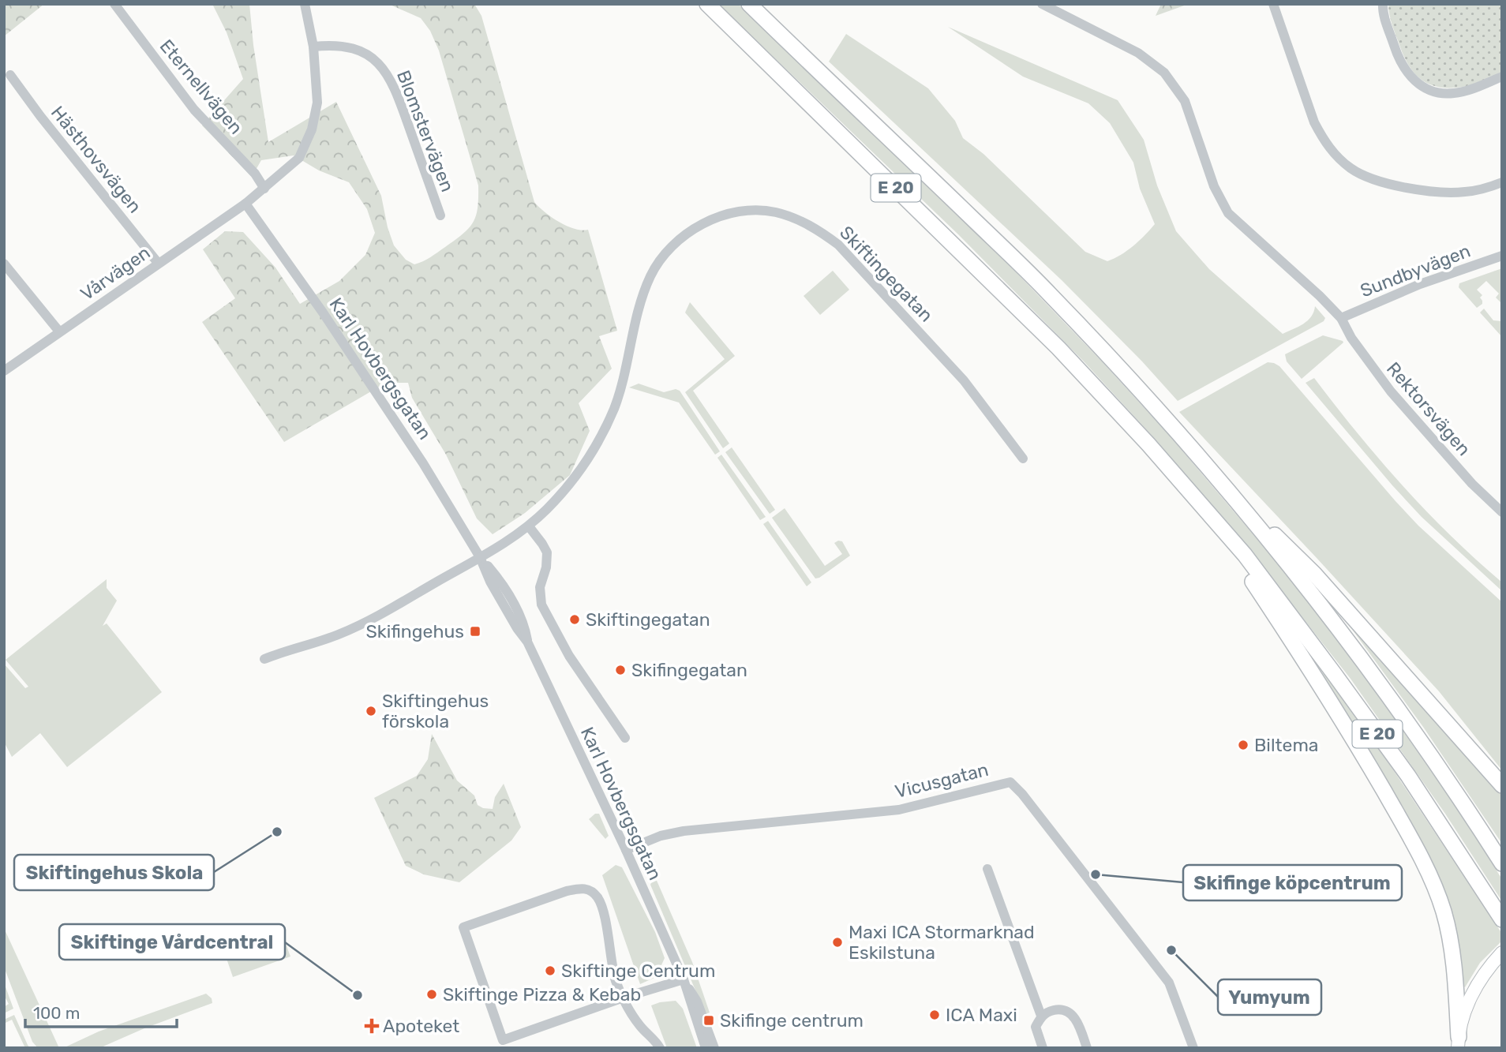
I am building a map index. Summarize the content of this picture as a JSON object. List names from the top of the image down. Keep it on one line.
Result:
{"streets":{"highway":["E 20"],"street":["Eternellvägen","Blomstervägen","Hästhovsvägen","Sundbyvägen","Vårvägen","Skiftingegatan","Karl Hovbergsgatan","Rektorsvägen","Vicusgatan"]},"crossings":[["Eternellvägen","Vårvägen"],["Blomstervägen","Vårvägen"],["Hästhovsvägen","Vårvägen"],["Sundbyvägen","Rektorsvägen"],["Vårvägen","Karl Hovbergsgatan"],["Skiftingegatan","Karl Hovbergsgatan"],["Karl Hovbergsgatan","Vicusgatan"]],"places":{"other":["Skiftingegatan","Skifingegatan","Skiftingehus förskola","Biltema","Skiftingehus Skola","Skifinge köpcentrum","Maxi ICA Stormarknad Eskilstuna","Yumyum","Skiftinge Centrum","Skiftinge Pizza & Kebab","Skiftinge Vårdcentral","ICA Maxi"],"transit":["Skifingehus","Skifinge centrum"],"health":["Apoteket"]},"scale_bar":"100 m"}
